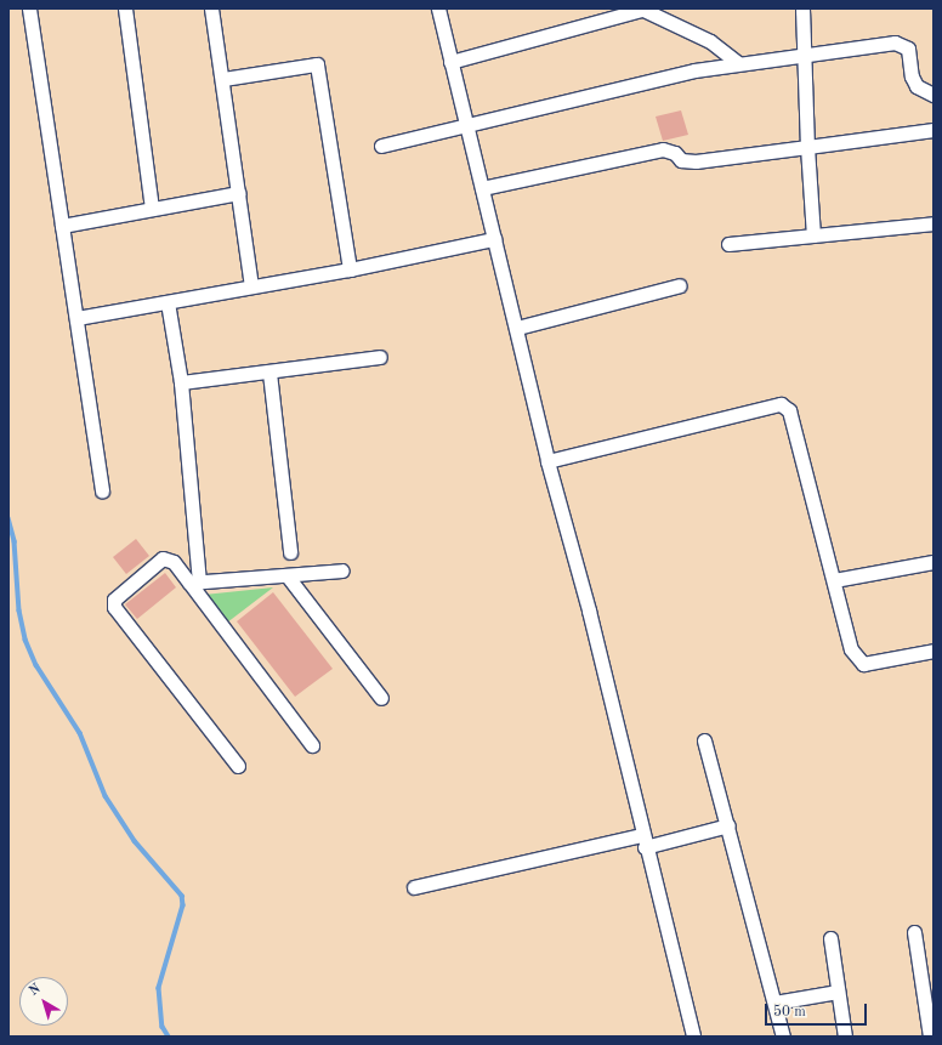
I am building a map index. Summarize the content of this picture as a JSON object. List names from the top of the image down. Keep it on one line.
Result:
{"scale_bar":"50 m","north":"top left"}
